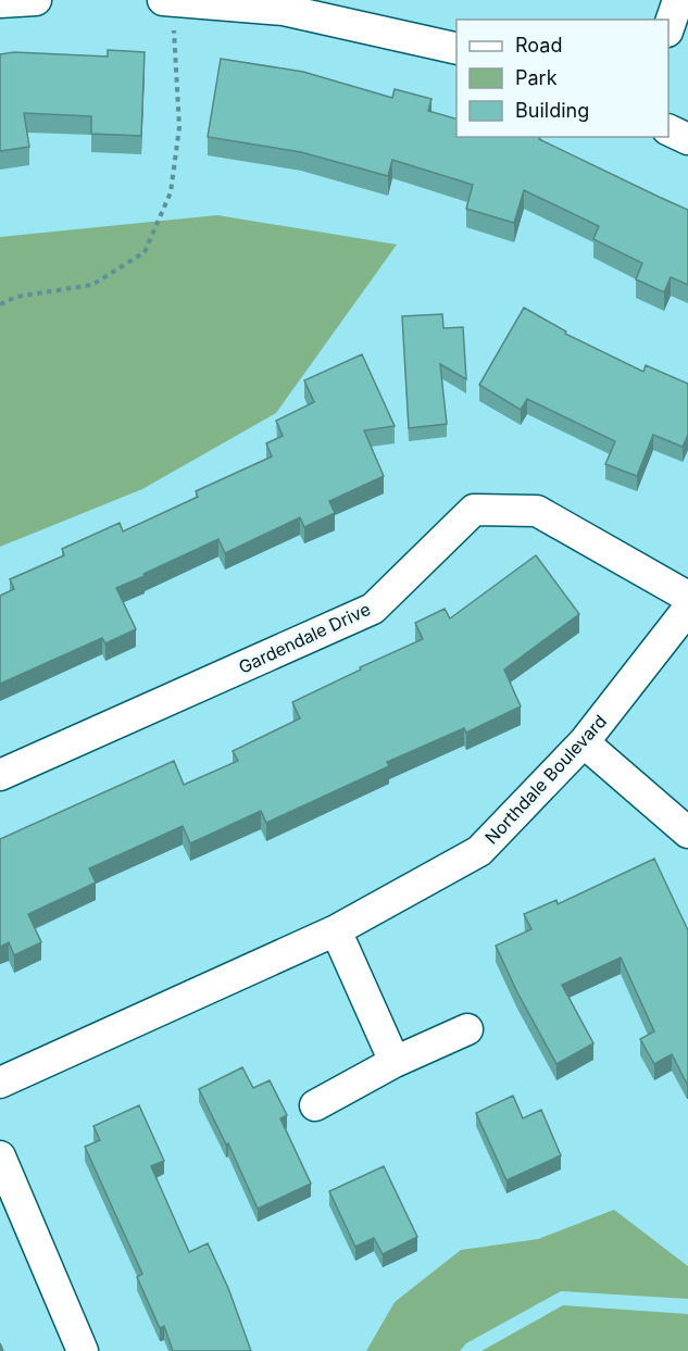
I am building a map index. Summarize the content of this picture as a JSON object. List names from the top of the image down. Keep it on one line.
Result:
{"streets":{"street":["Gardendale Drive","Northdale Boulevard"]},"legend":["Road","Park","Building"]}
